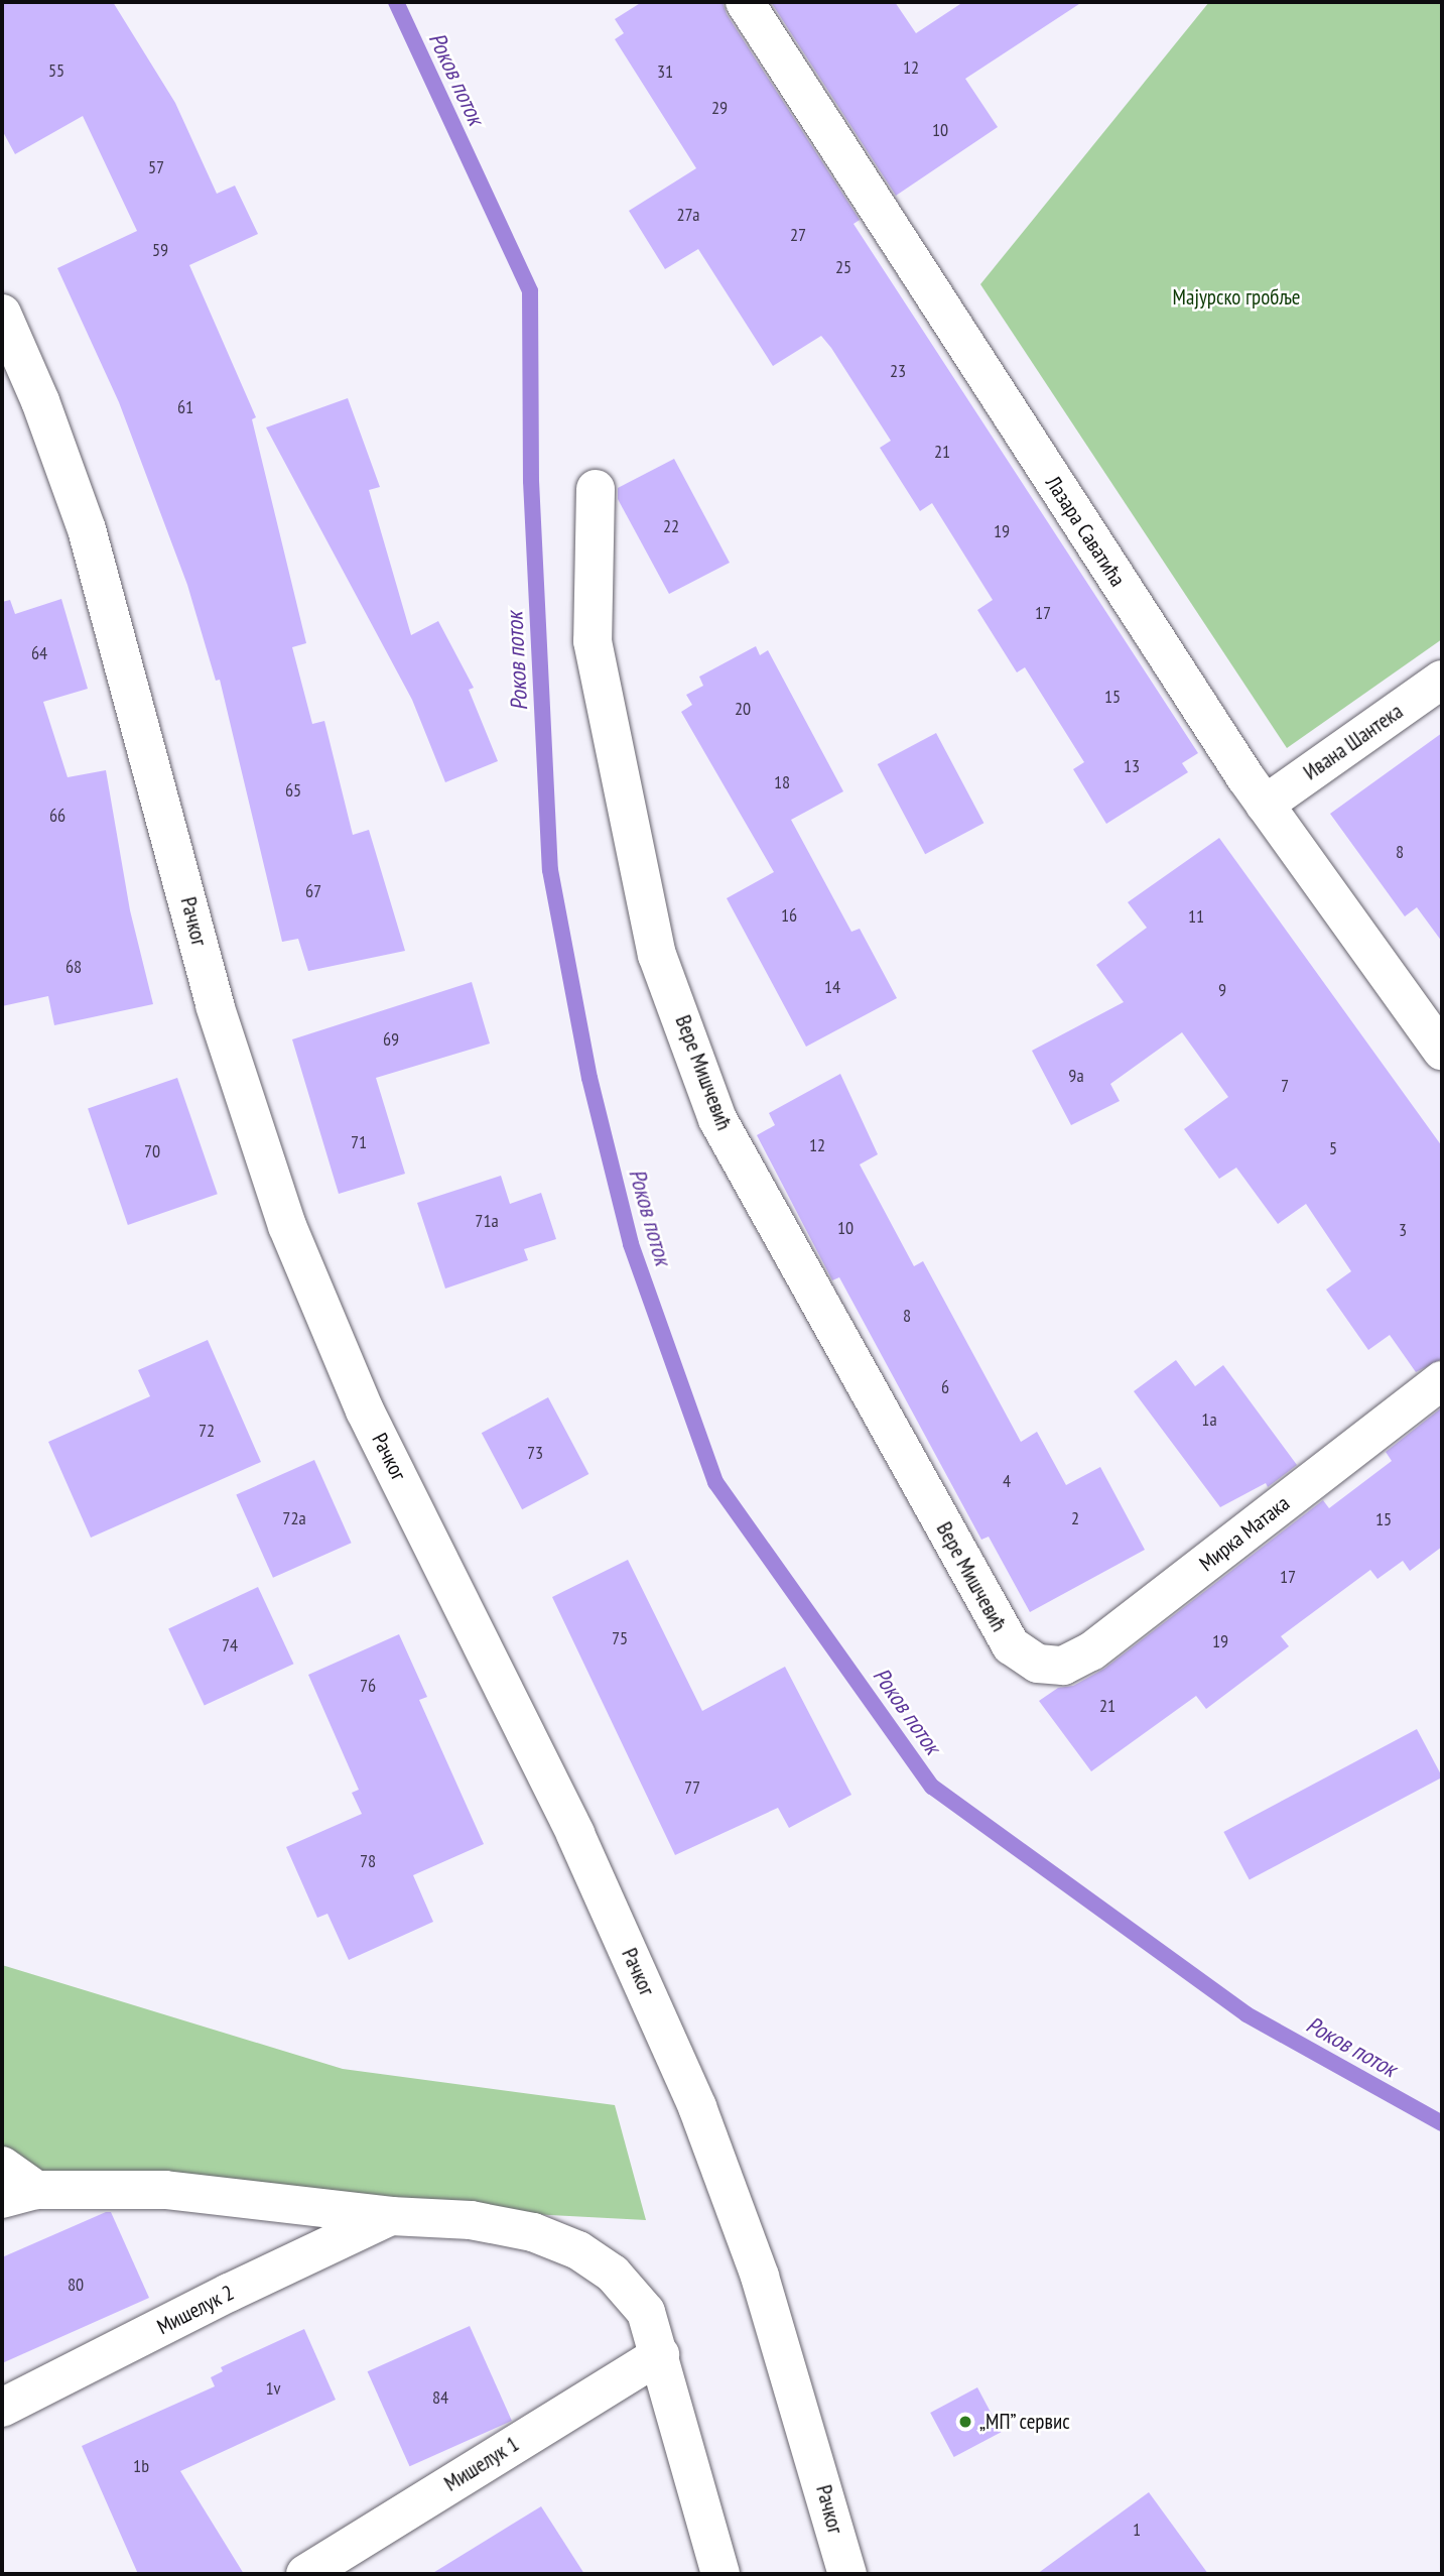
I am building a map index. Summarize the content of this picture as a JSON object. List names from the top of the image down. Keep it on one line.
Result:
{"streets":{"street":["Лазара Саватића","Ивана Шантека","Рачког","Вере Мишчевић","Мирка Матака","Мишелук 2","Мишелук 1"]},"crossings":[["Лазара Саватића","Ивана Шантека"],["Вере Мишчевић","Мирка Матака"]],"water":["Роков поток"],"parks":["Мајурско гробље"],"places":["„МП” сервис"],"house_numbers":["12","55","31","29","10","57","27a","27","59","25","23","61","21","22","19","17","64","15","20","13","18","65","66","8","67","16","11","68","14","9","69","9a","7","71","12","5","70","71a","10","3","8","6","1a","72","73","4","72a","2","15","17","75","19","74","76","21","77","78","80","1v","84","1b","1"]}
